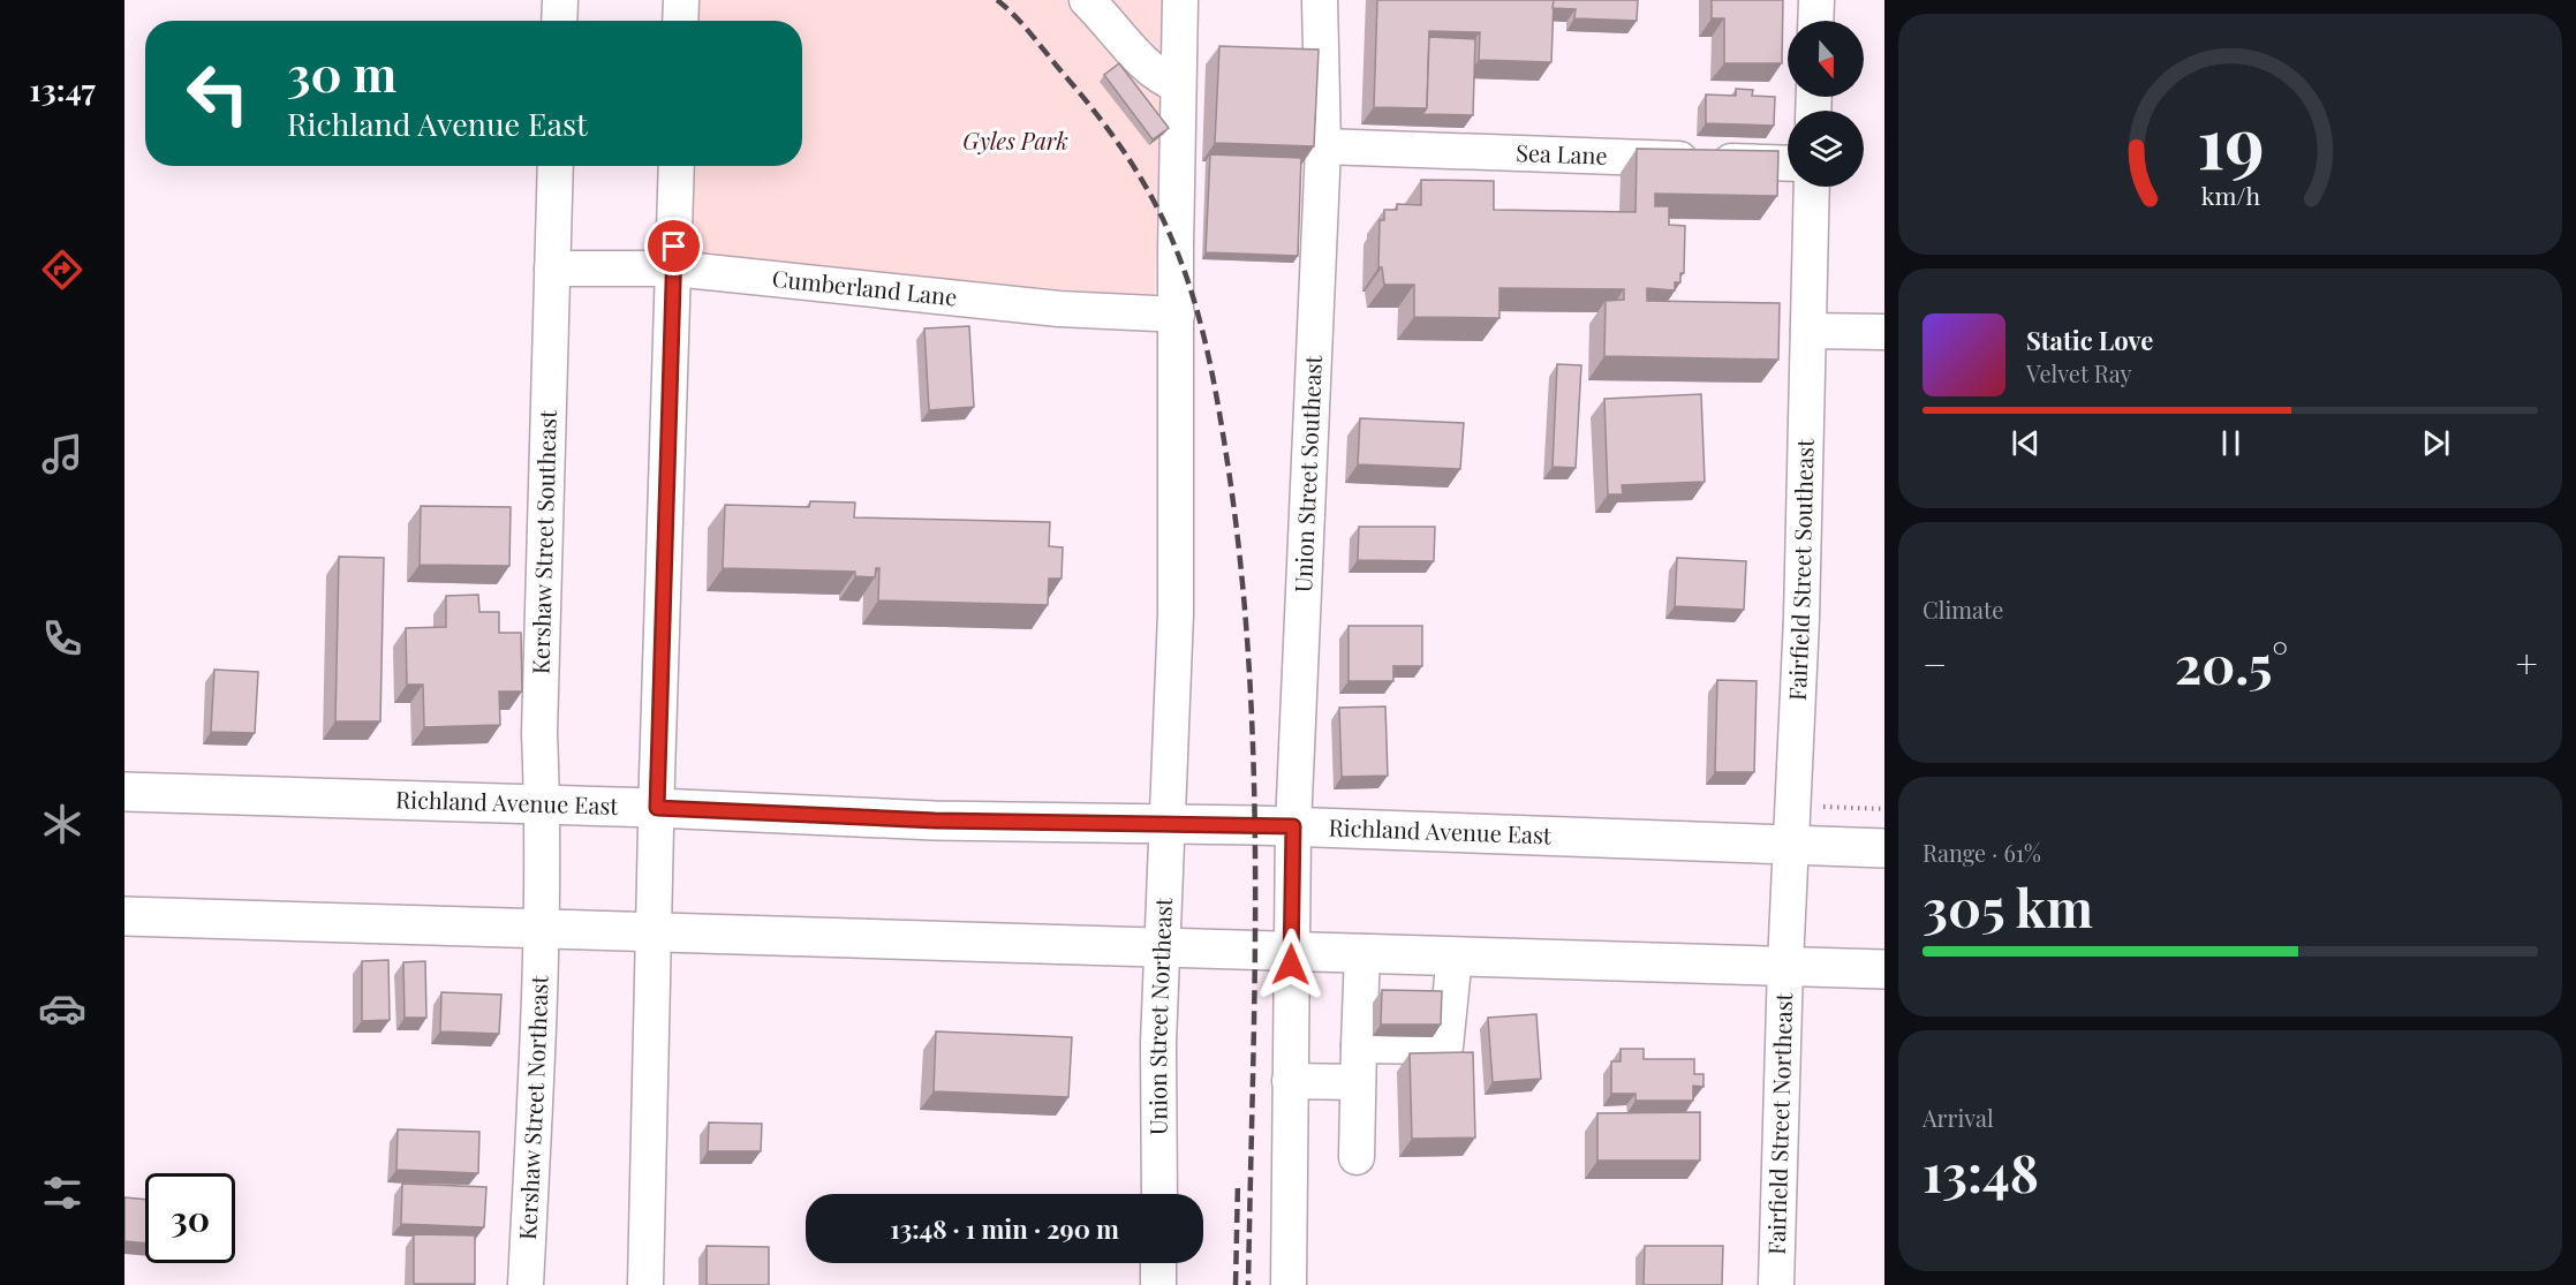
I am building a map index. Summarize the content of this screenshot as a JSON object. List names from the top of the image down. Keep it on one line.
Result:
{"streets":{"main road":["Richland Avenue East"],"street":["Sea Lane","Cumberland Lane","Union Street Southeast","Kershaw Street Southeast","Fairfield Street Southeast","Union Street Northeast","Kershaw Street Northeast","Fairfield Street Northeast"]},"crossings":[["Sea Lane","Union Street Southeast"],["Cumberland Lane","Kershaw Street Southeast"],["Union Street Southeast","Richland Avenue East"],["Kershaw Street Southeast","Richland Avenue East"],["Kershaw Street Southeast","Kershaw Street Northeast"],["Fairfield Street Southeast","Richland Avenue East"],["Fairfield Street Southeast","Fairfield Street Northeast"],["Richland Avenue East","Union Street Northeast"]],"parks":["Gyles Park"],"north":"bottom","page":{"tabs":"13:47","turn":["30 m","Richland Avenue East"],"song":["Static Love","Velvet Ray"],"tile":["Climate",["Range · 61%","305 km"],["Arrival","13:48"]],"heat":["−","20.5°","+"],"limit":"30","trip":"13:48 · 1 min · 290 m","gauge":["19","km/h"]}}
